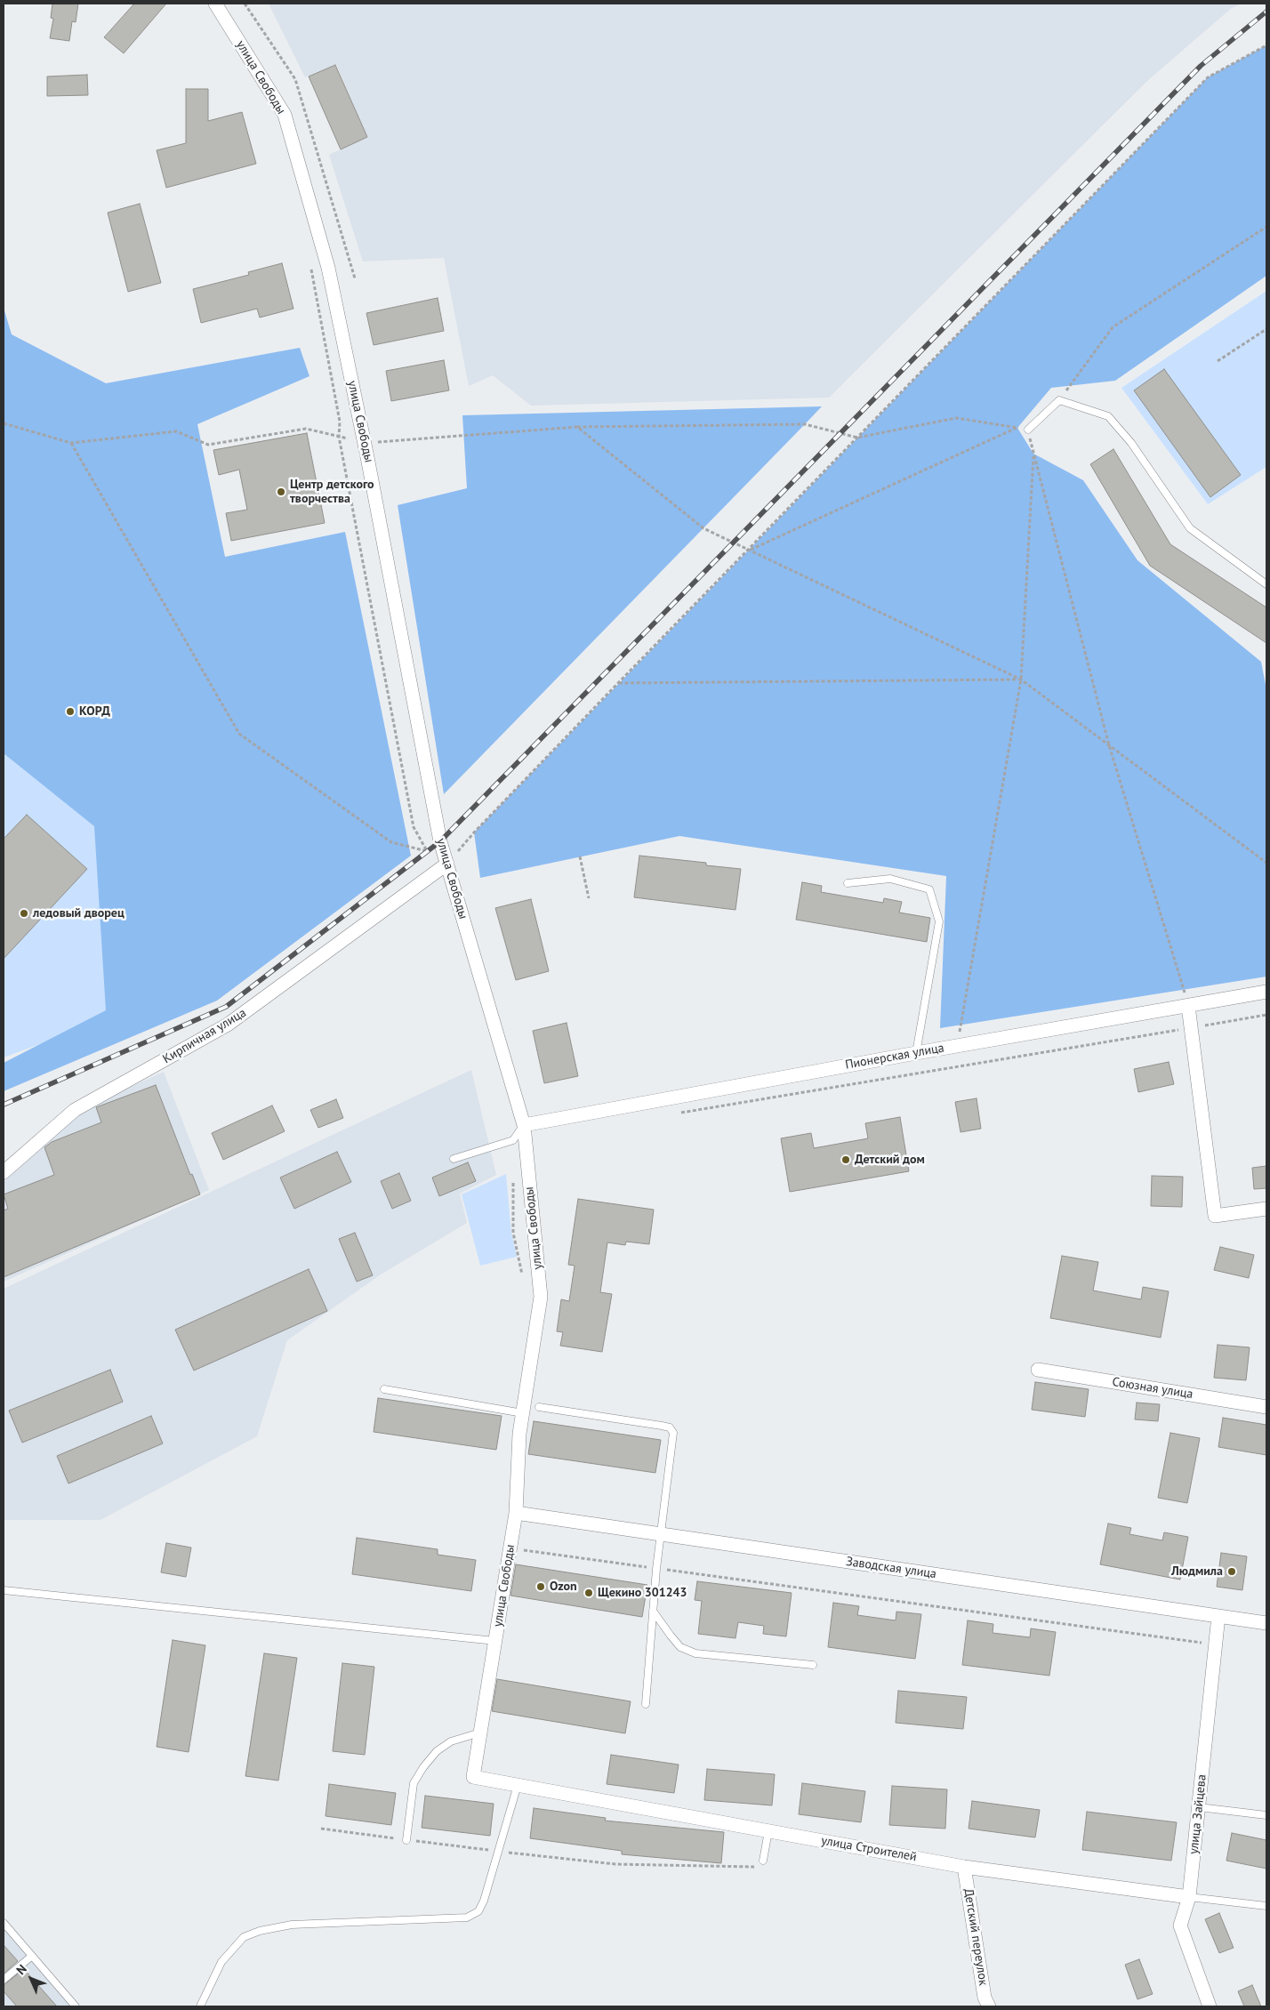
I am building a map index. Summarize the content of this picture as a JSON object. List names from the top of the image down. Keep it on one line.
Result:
{"streets":{"street":["улица Свободы","Кирпичная улица","Пионерская улица","Союзная улица","Заводская улица","улица Зайцева","улица Строителей","Детский переулок"]},"crossings":[["улица Свободы","Кирпичная улица"],["улица Свободы","Пионерская улица"],["улица Свободы","Заводская улица"],["улица Свободы","улица Строителей"],["Заводская улица","улица Зайцева"],["улица Зайцева","улица Строителей"],["улица Строителей","Детский переулок"]],"places":["Центр детского творчества","КОРД","ледовый дворец","Детский дом","Людмила","Ozon","Щекино 301243"],"north":"top left"}
